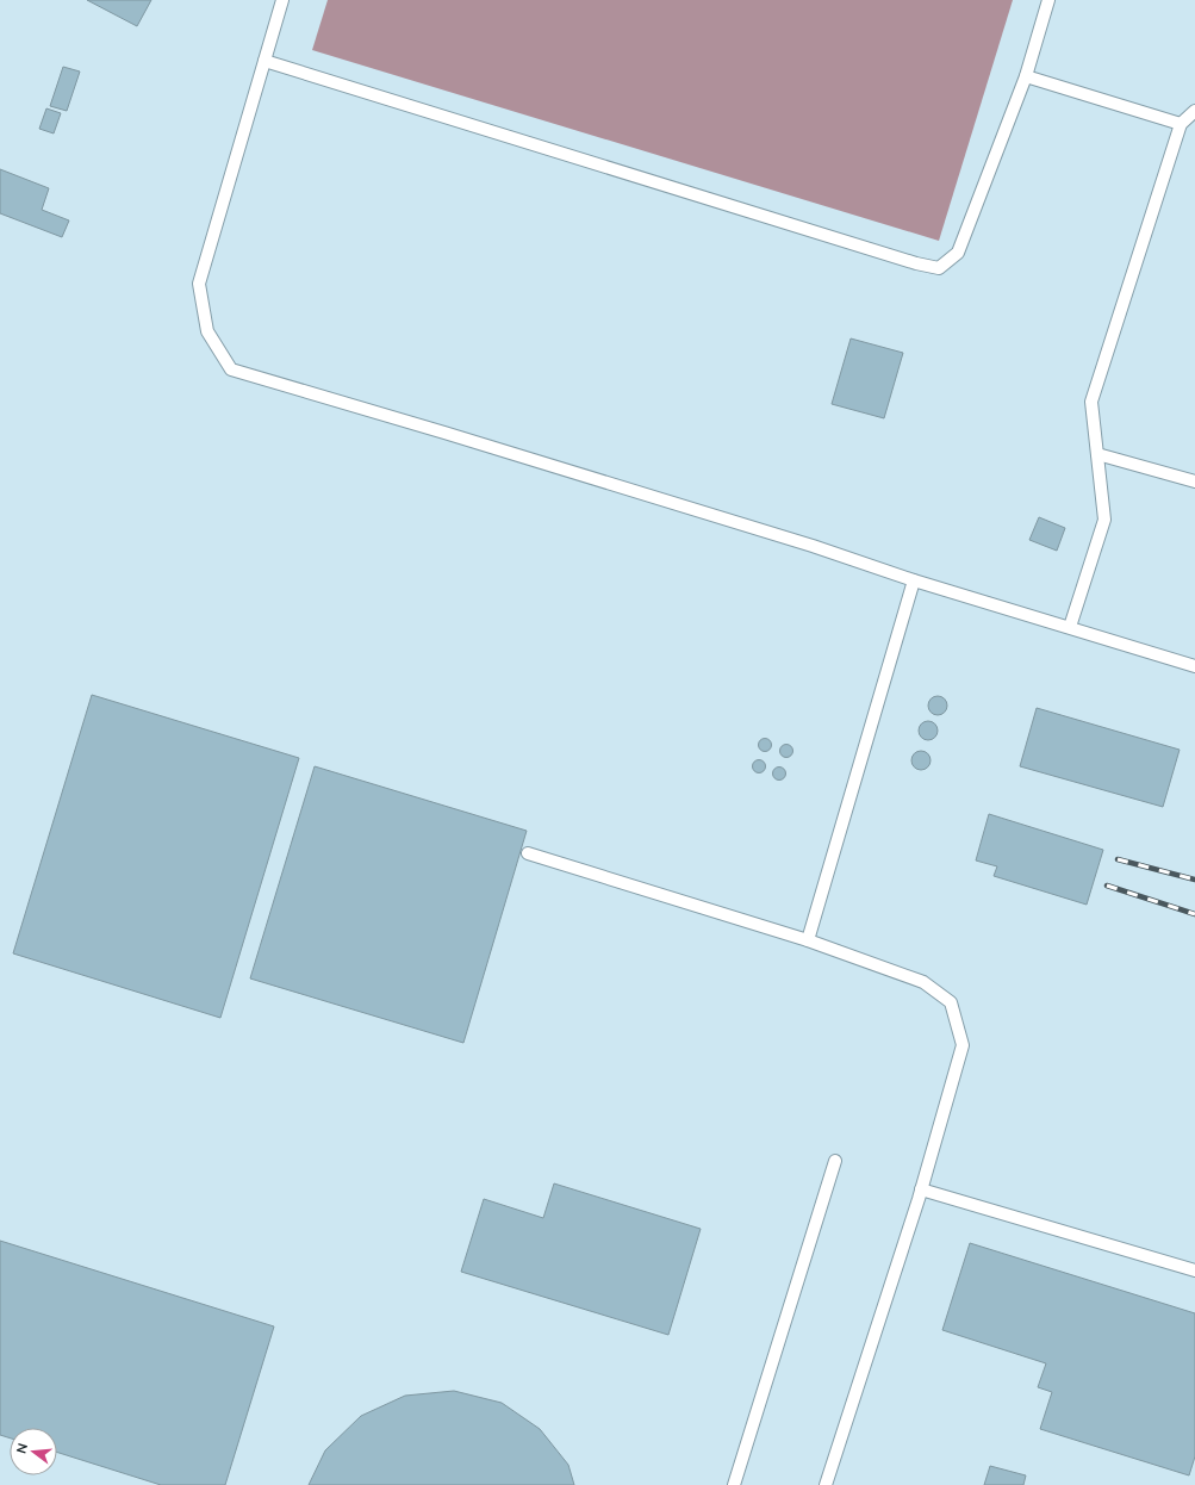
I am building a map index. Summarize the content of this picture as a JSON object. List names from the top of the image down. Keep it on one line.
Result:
{"north":"left"}
